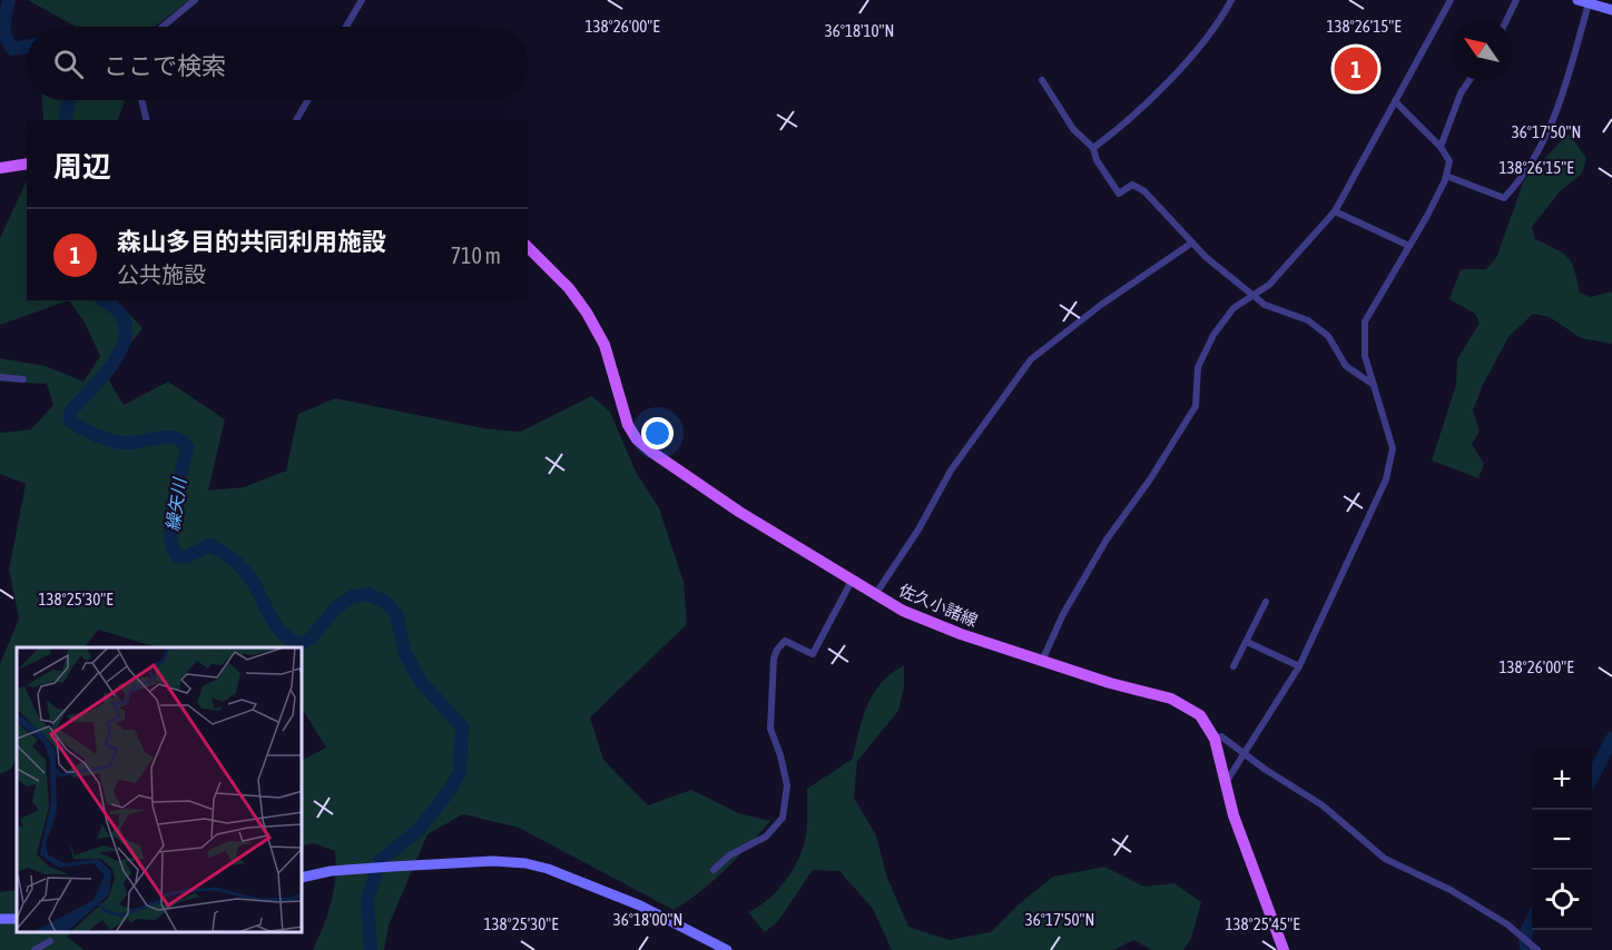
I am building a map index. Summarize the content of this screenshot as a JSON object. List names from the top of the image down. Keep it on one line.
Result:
{"streets":{"main road":["佐久小諸線"]},"water":["繰矢川"],"north":"top left","page":{"search":"ここで検索","pins":"1","heading":"周辺","list":[{"mark":"1","name":"森山多目的共同利用施設","note":"公共施設","value":"710 m"}],"map_buttons":["+","−"]},"coordinates":["138°26'00\"E","138°26'15\"E","36°18'10\"N","36°17'50\"N","138°25'30\"E","36°18'00\"N","138°25'45\"E"]}
